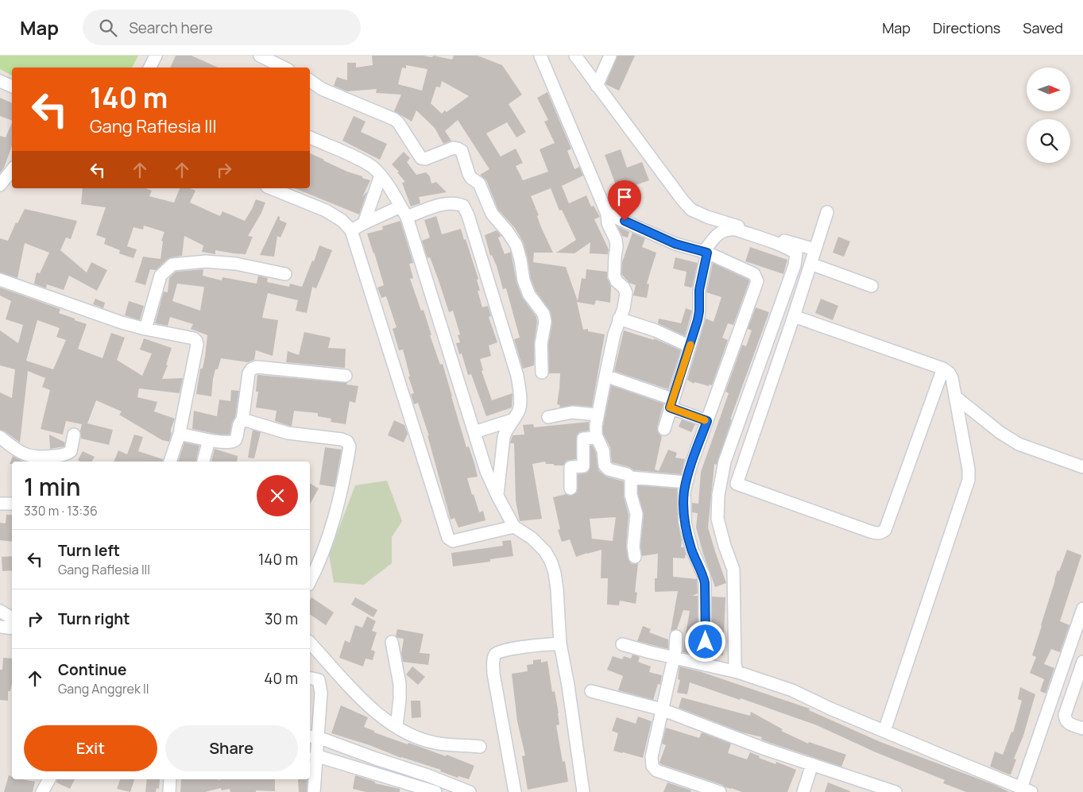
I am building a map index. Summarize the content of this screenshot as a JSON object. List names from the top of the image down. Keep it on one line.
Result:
{"north":"right","page":{"header":"Map","search":"Search here","nav":["Map","Directions","Saved"],"turn":["140 m","Gang Raflesia III"],"heading":["1 min","330 m · 13:36"],"list":[{"name":"Turn left","note":"Gang Raflesia III","value":"140 m"},{"name":"Turn right","value":"30 m"},{"name":"Continue","note":"Gang Anggrek II","value":"40 m"}],"buttons":["Exit","Share"]}}
